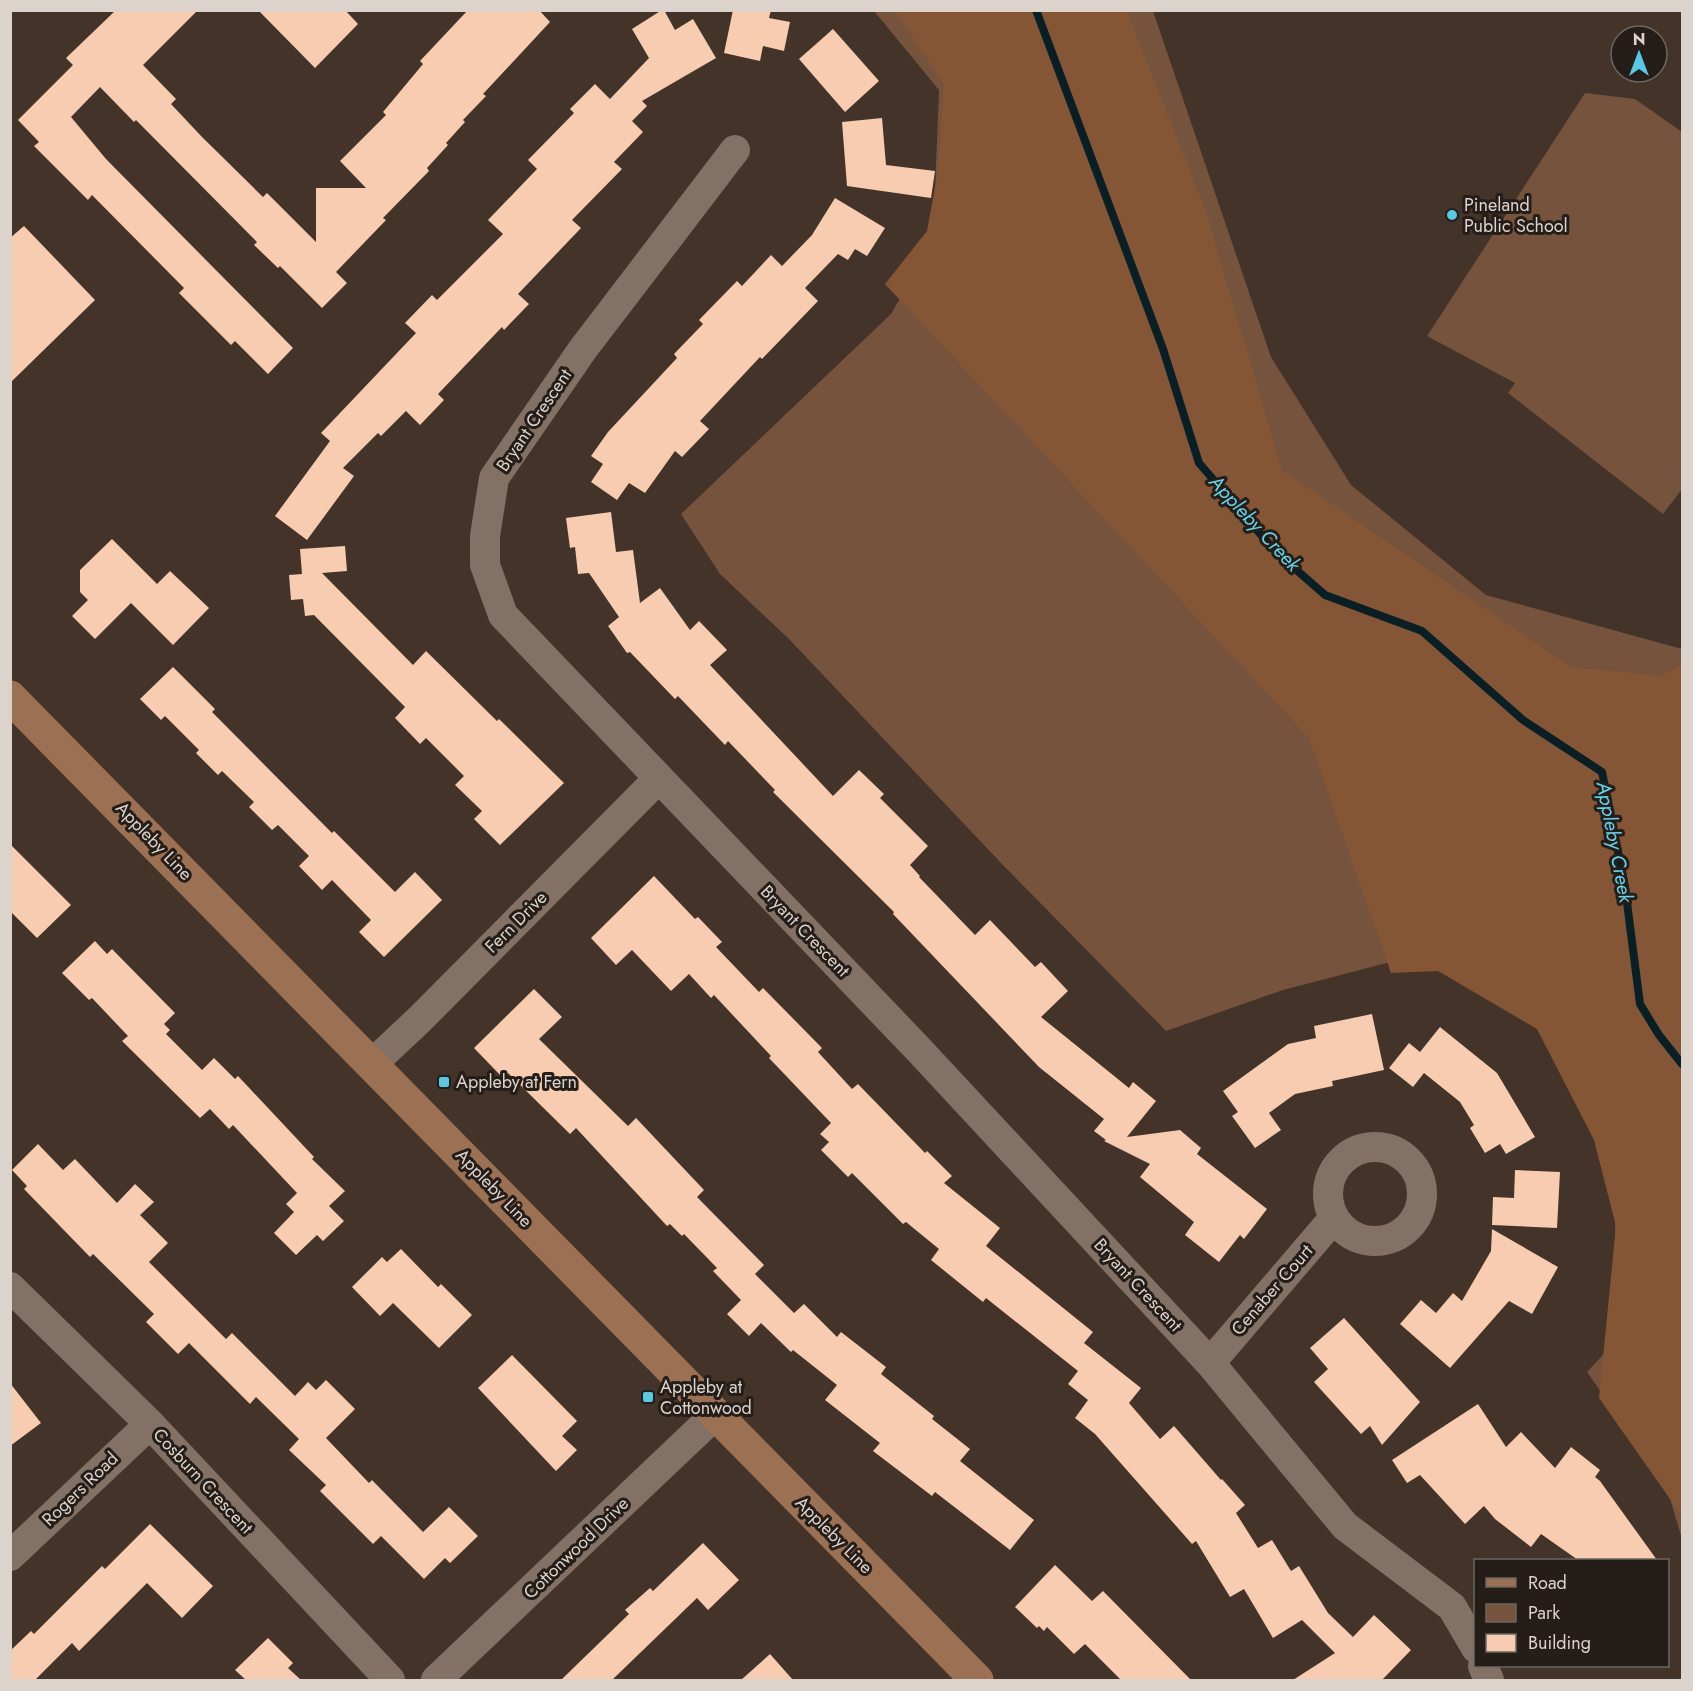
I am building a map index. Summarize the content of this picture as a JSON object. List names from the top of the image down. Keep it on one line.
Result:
{"streets":{"main road":["Appleby Line"],"street":["Bryant Crescent","Fern Drive","Cenaber Court","Cosburn Crescent","Rogers Road","Cottonwood Drive"]},"crossings":[["Bryant Crescent","Fern Drive"],["Bryant Crescent","Cenaber Court"],["Appleby Line","Fern Drive"],["Appleby Line","Cottonwood Drive"],["Cosburn Crescent","Rogers Road"]],"water":["Appleby Creek"],"places":{"other":["Pineland Public School"],"transit":["Appleby at Fern","Appleby at Cottonwood"]},"legend":["Road","Park","Building"],"north":"top"}
